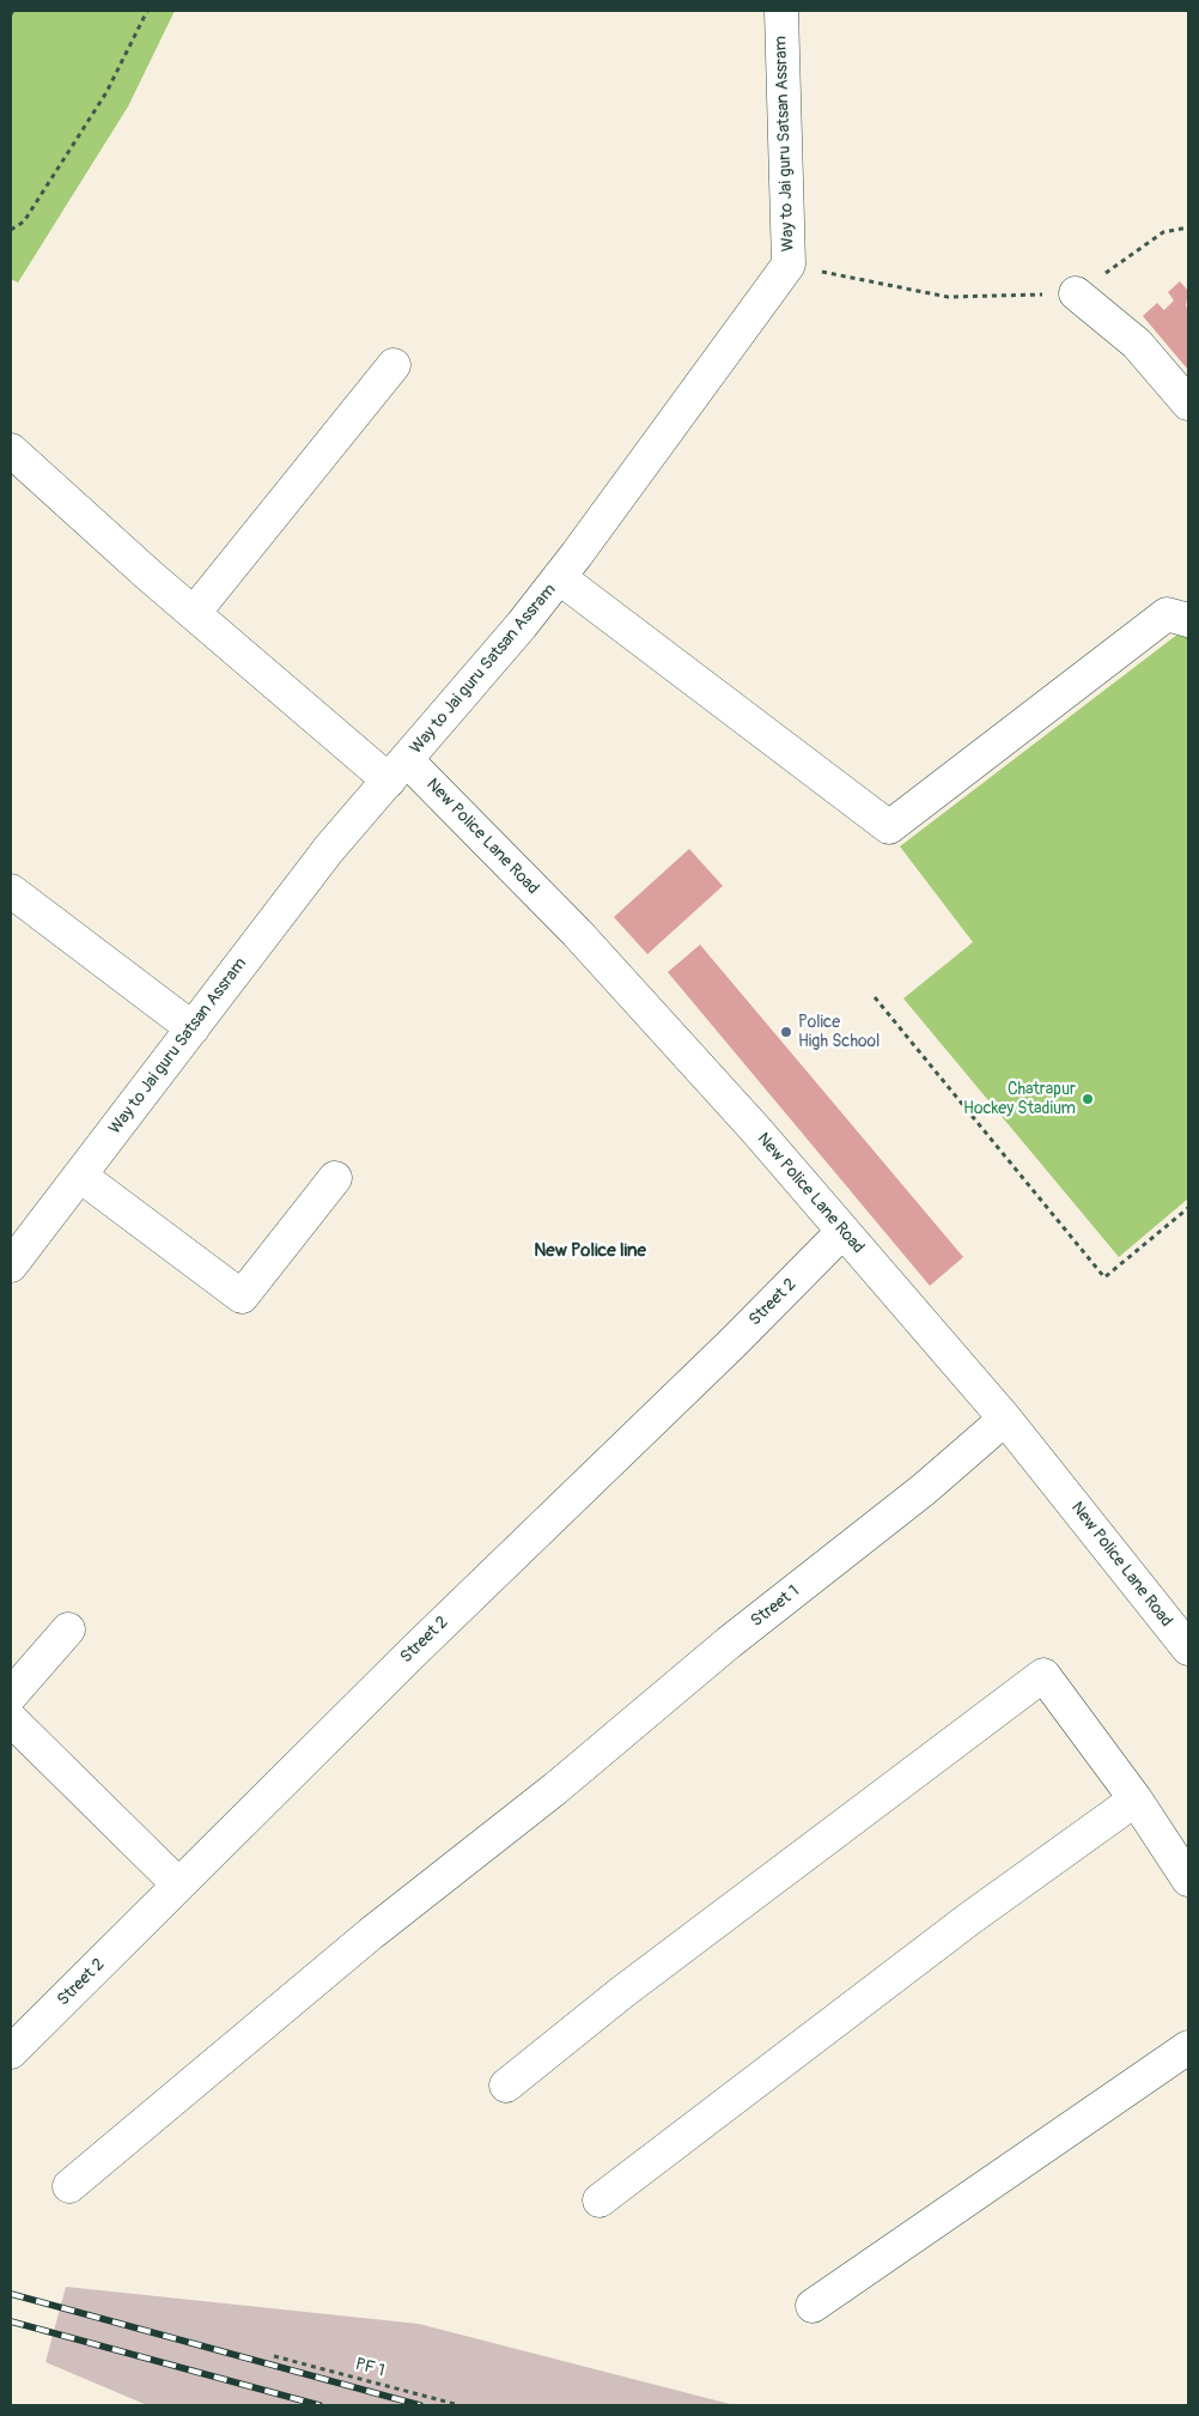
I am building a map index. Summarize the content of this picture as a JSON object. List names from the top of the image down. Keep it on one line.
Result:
{"streets":{"street":["Way to Jai guru Satsan Assram","New Police Lane Road","Street 2","Street 1"],"path":["PF 1"]},"crossings":[["Way to Jai guru Satsan Assram","New Police Lane Road"],["New Police Lane Road","Street 2"],["New Police Lane Road","Street 1"]],"districts":["New Police line"],"places":["Police High School","Chatrapur Hockey Stadium"]}
